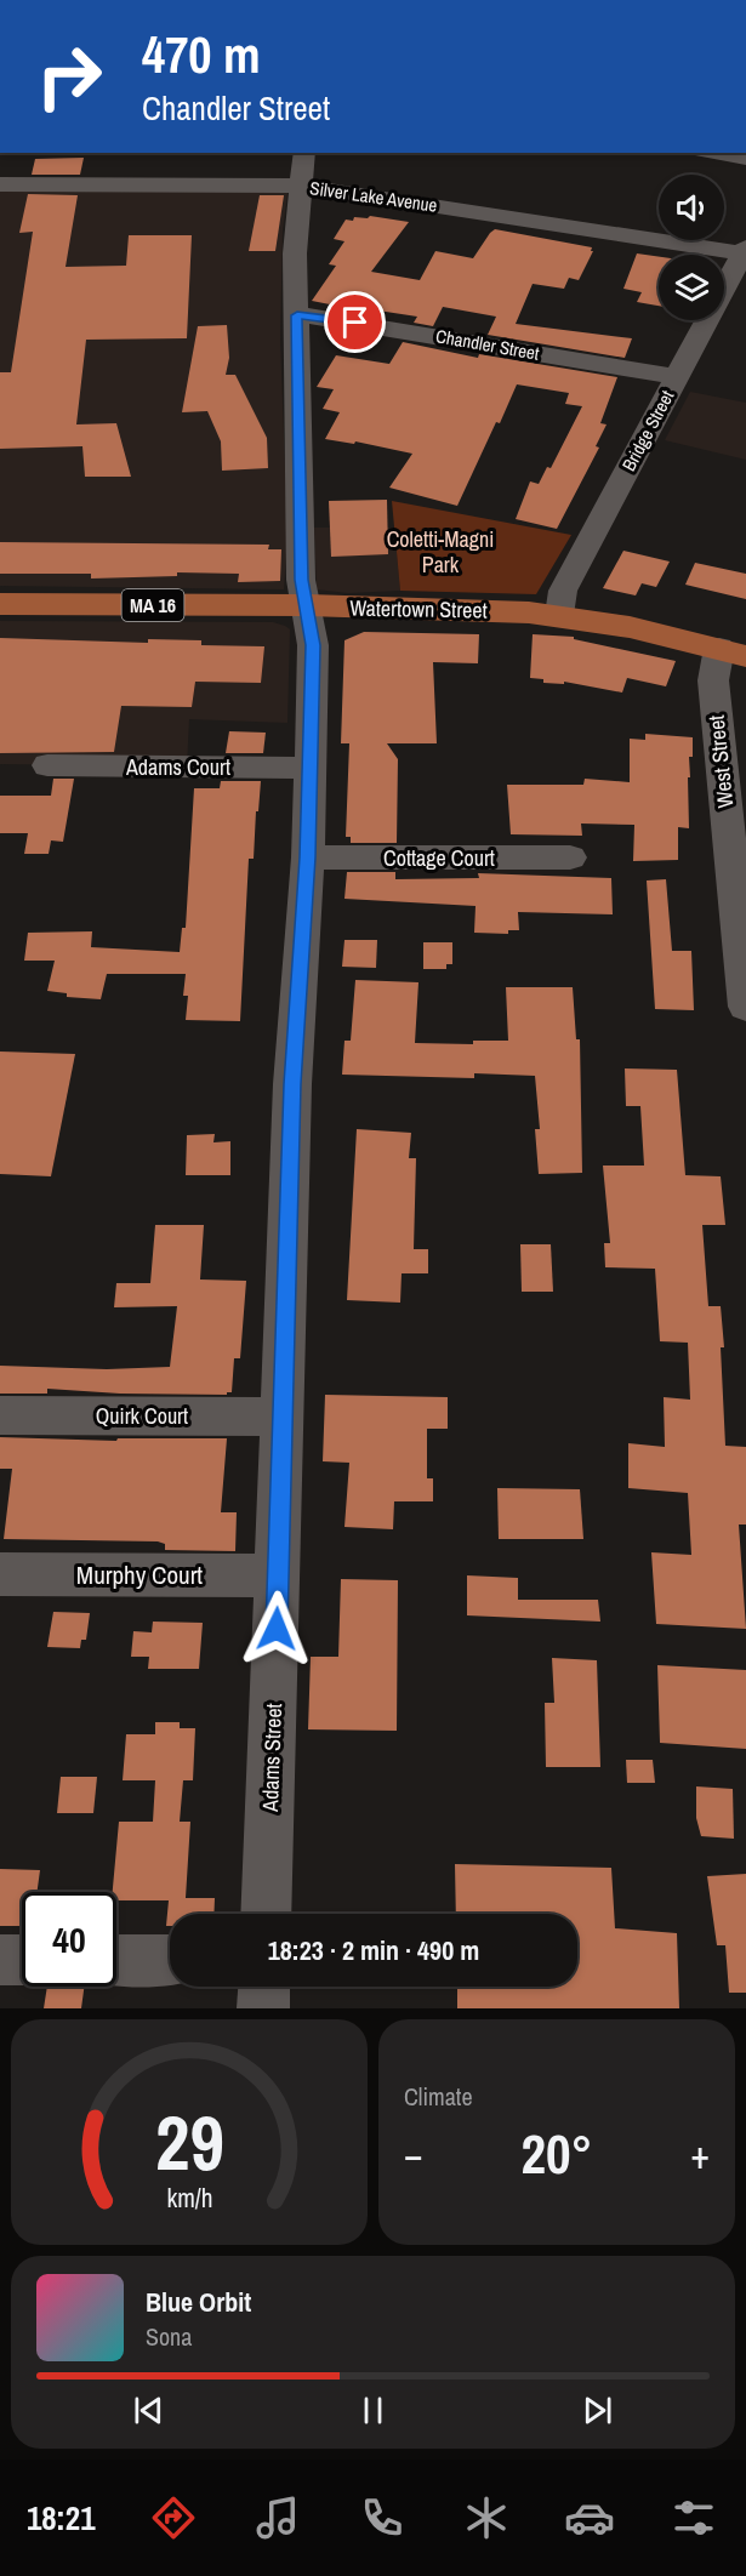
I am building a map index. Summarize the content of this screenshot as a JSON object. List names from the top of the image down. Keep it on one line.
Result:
{"streets":{"main road":["MA 16","Watertown Street"],"street":["Silver Lake Avenue","Chandler Street","Bridge Street","West Street","Adams Court","Cottage Court","Quirk Court","Murphy Court","Adams Street"]},"crossings":[["Silver Lake Avenue","Bridge Street"],["Silver Lake Avenue","Adams Street"],["Chandler Street","Bridge Street"],["Chandler Street","Adams Street"],["Bridge Street","Watertown Street"],["Watertown Street","West Street"],["Watertown Street","Adams Street"],["Adams Court","Adams Street"],["Cottage Court","Adams Street"],["Quirk Court","Adams Street"],["Murphy Court","Adams Street"]],"parks":["Coletti-Magni Park"],"page":{"turn":["470 m","Chandler Street"],"limit":"40","trip":"18:23 · 2 min · 490 m","tile":"Climate","heat":["−","20°","+"],"song":["Blue Orbit","Sona"],"tabs":"18:21","gauge":["29","km/h"]}}
